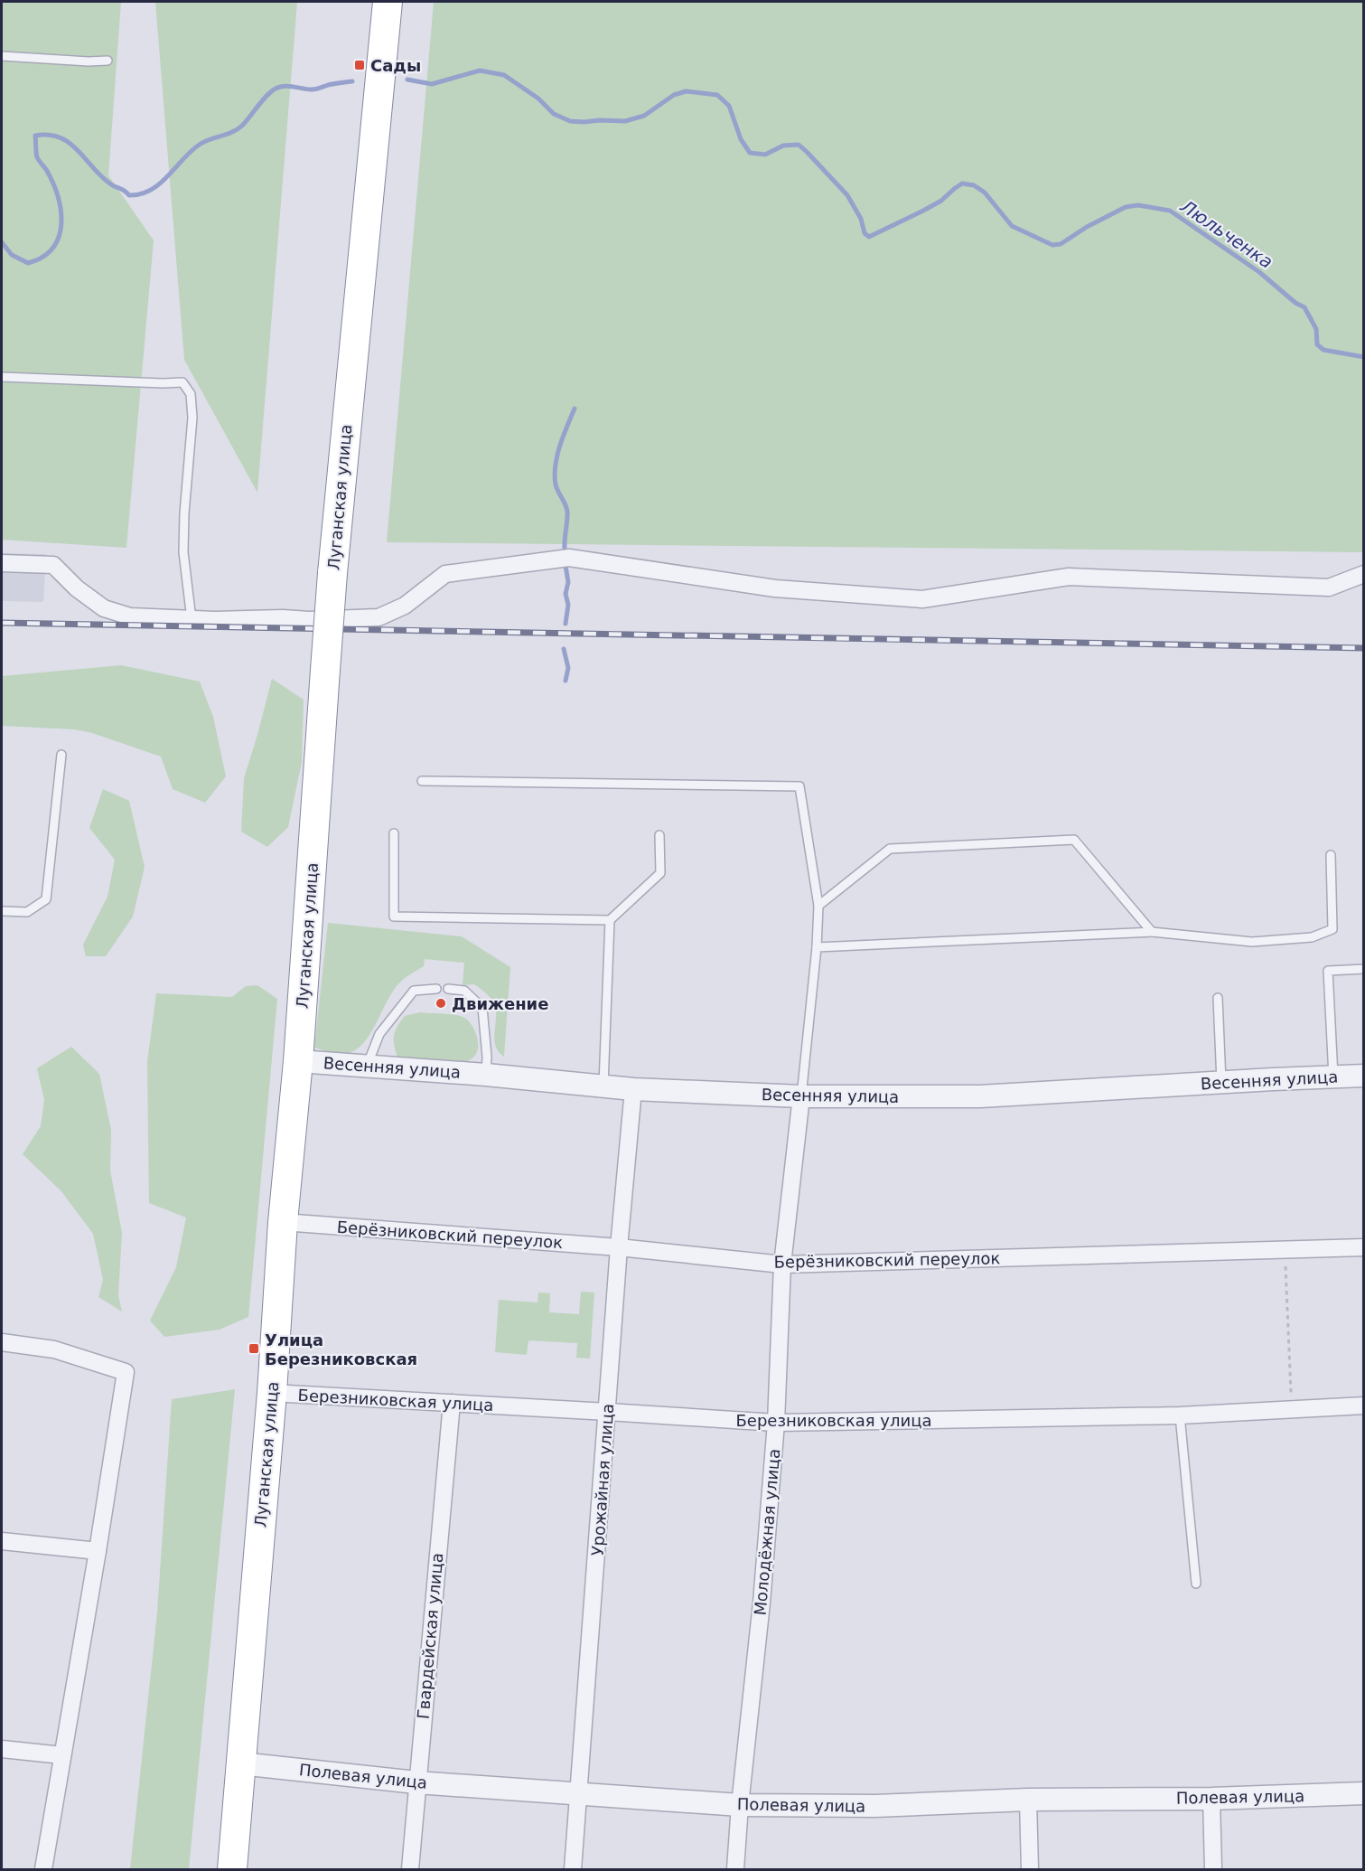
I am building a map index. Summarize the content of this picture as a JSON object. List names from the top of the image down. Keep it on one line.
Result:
{"streets":{"highway":["Луганская улица"],"street":["Весенняя улица","Берёзниковский переулок","Березниковская улица","Урожайная улица","Молодёжная улица","Гвардейская улица","Полевая улица"]},"crossings":[["Луганская улица","Весенняя улица"],["Луганская улица","Берёзниковский переулок"],["Луганская улица","Березниковская улица"],["Луганская улица","Полевая улица"],["Весенняя улица","Урожайная улица"],["Весенняя улица","Молодёжная улица"],["Берёзниковский переулок","Урожайная улица"],["Берёзниковский переулок","Молодёжная улица"],["Березниковская улица","Урожайная улица"],["Березниковская улица","Молодёжная улица"],["Березниковская улица","Гвардейская улица"],["Урожайная улица","Полевая улица"],["Молодёжная улица","Полевая улица"],["Гвардейская улица","Полевая улица"]],"water":["Люльченка"],"places":{"transit":["Сады","Улица Березниковская"],"other":["Движение"]}}
